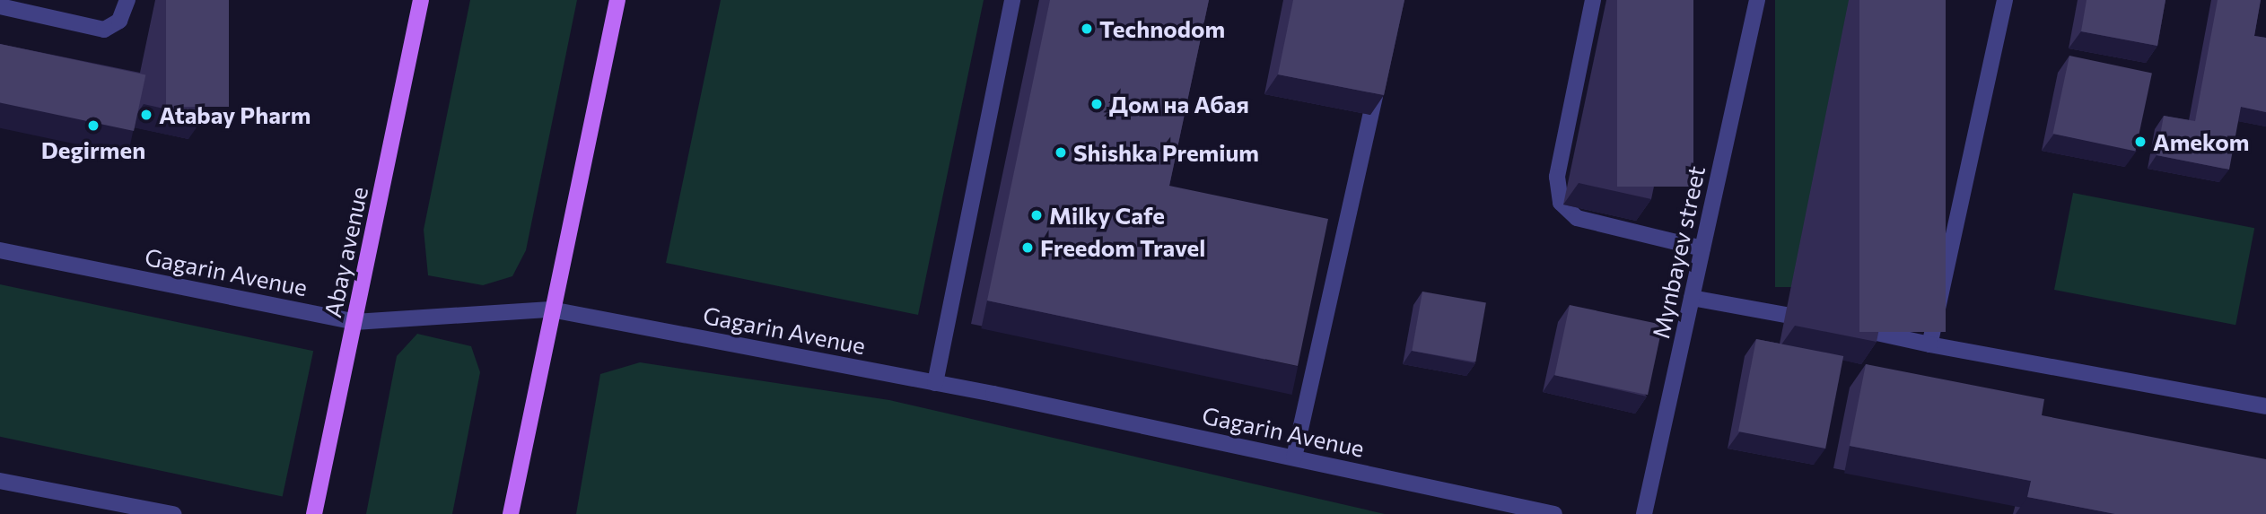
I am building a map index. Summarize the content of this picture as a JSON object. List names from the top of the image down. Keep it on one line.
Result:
{"streets":{"main road":["Abay avenue"],"street":["Mynbayev street","Gagarin Avenue"]},"crossings":[["Abay avenue","Gagarin Avenue"]],"places":["Technodom","Дом на Абая","Atabay Pharm","Degirmen","Amekom","Shishka Premium","Milky Cafe","Freedom Travel"]}
